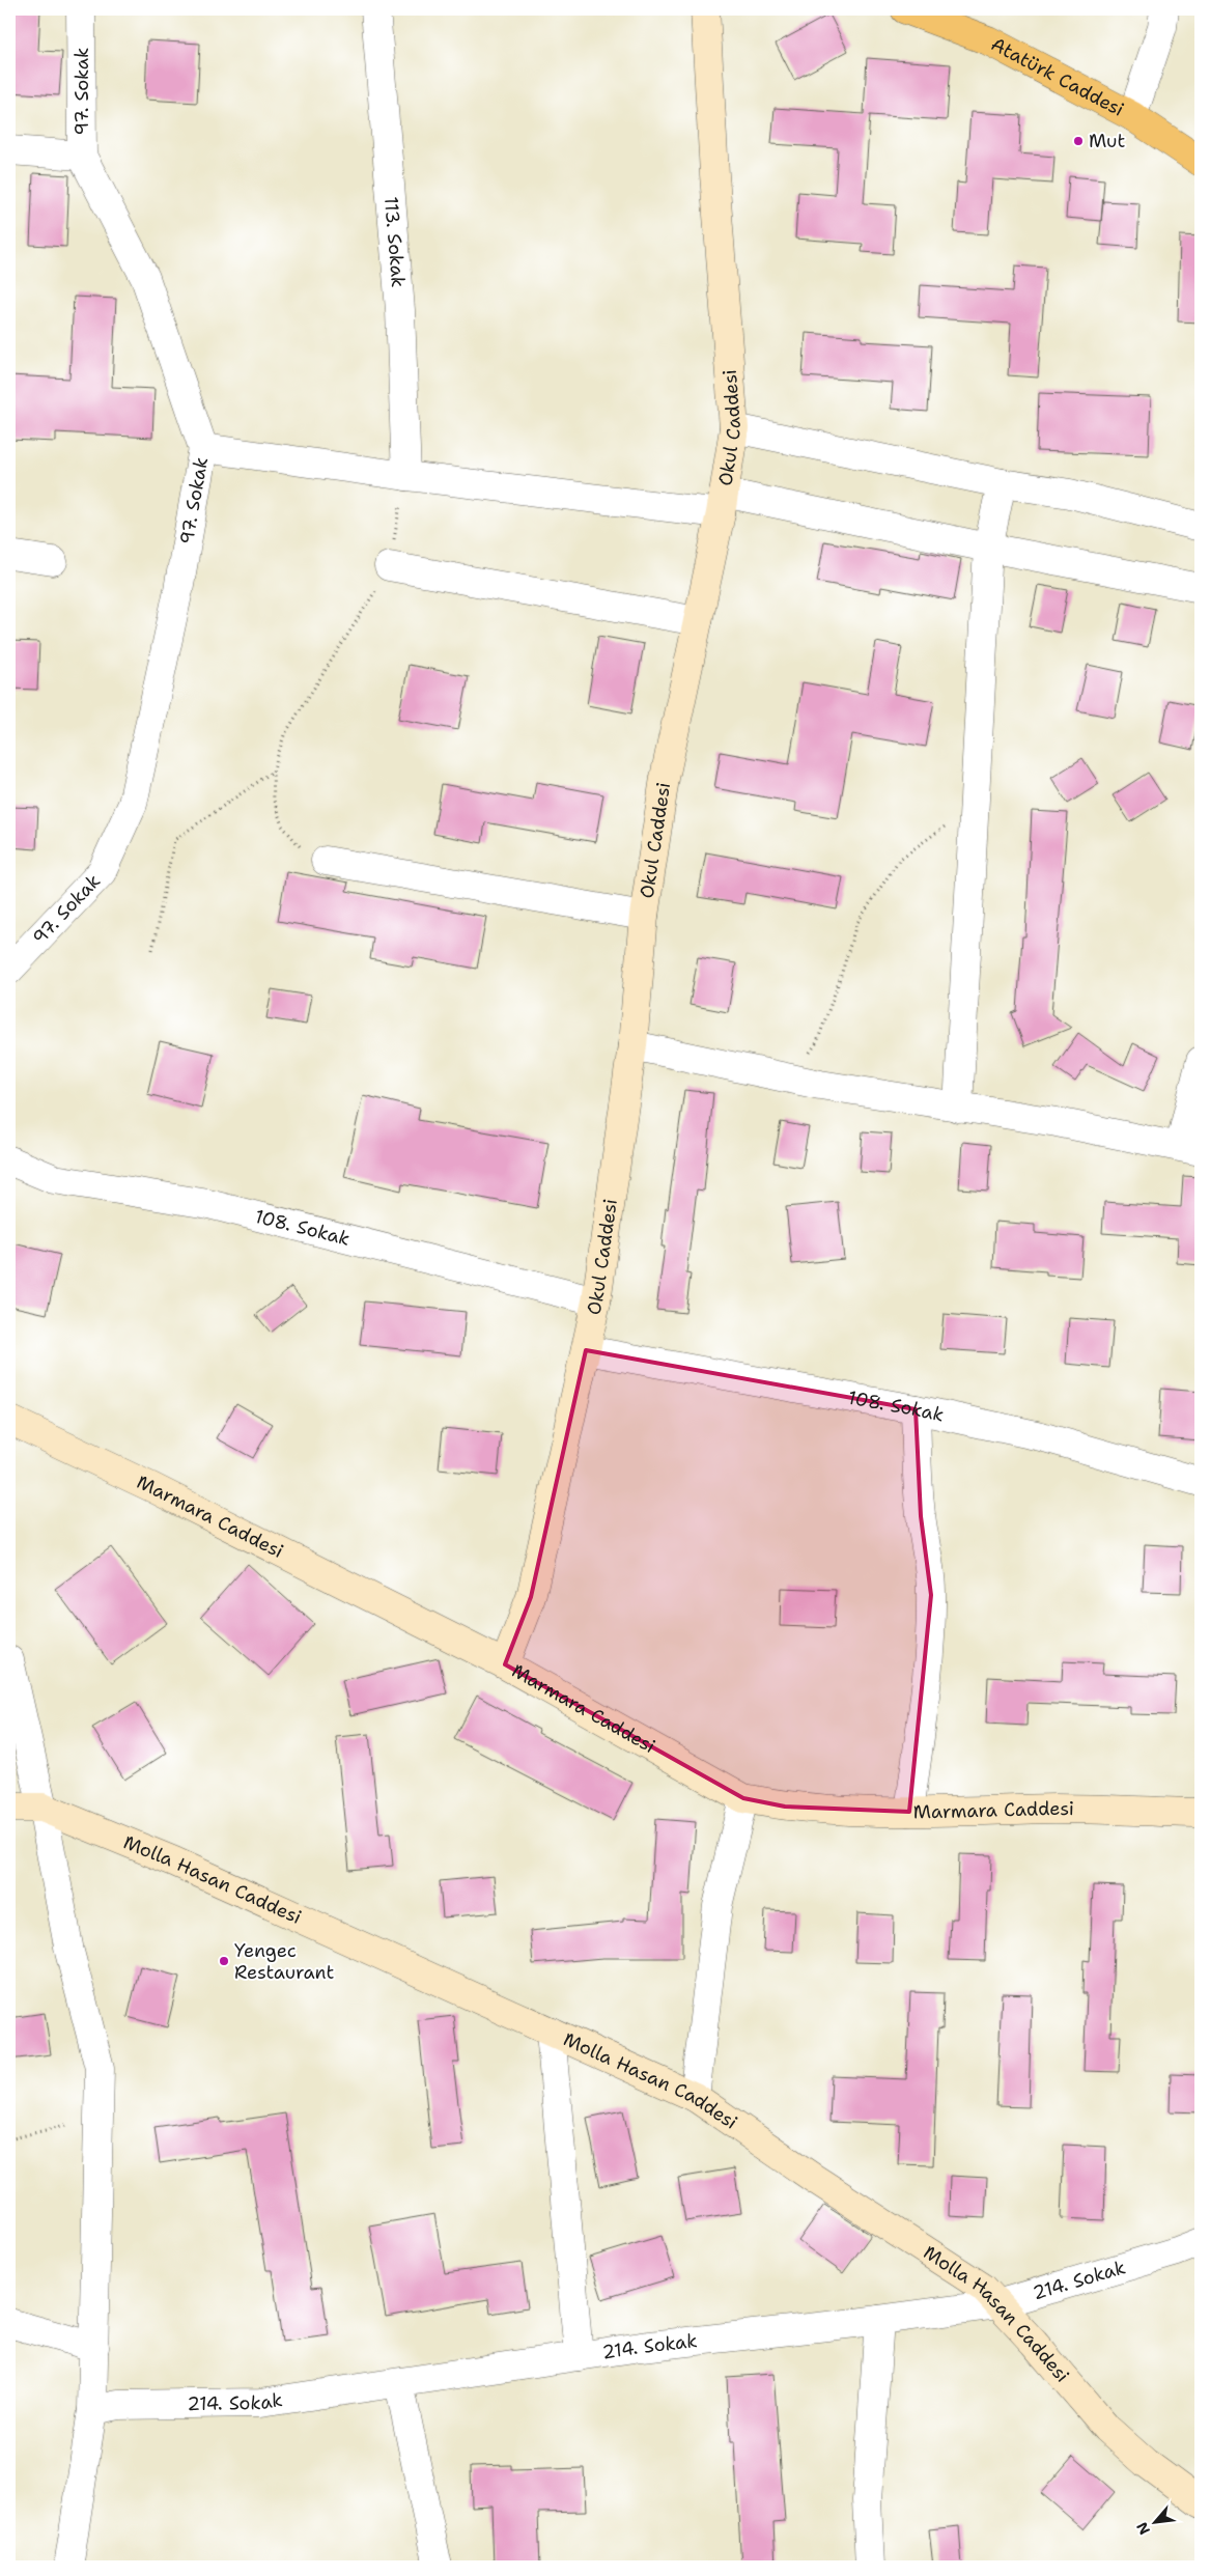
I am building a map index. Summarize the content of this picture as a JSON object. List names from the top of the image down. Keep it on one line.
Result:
{"streets":{"main road":["Atatürk Caddesi"],"street":["97. Sokak","113. Sokak","Okul Caddesi","108. Sokak","Marmara Caddesi","Molla Hasan Caddesi","214. Sokak"]},"crossings":[["Okul Caddesi","108. Sokak"],["Okul Caddesi","Marmara Caddesi"],["Molla Hasan Caddesi","214. Sokak"]],"places":["Mut","Yengec Restaurant"],"north":"bottom left"}
